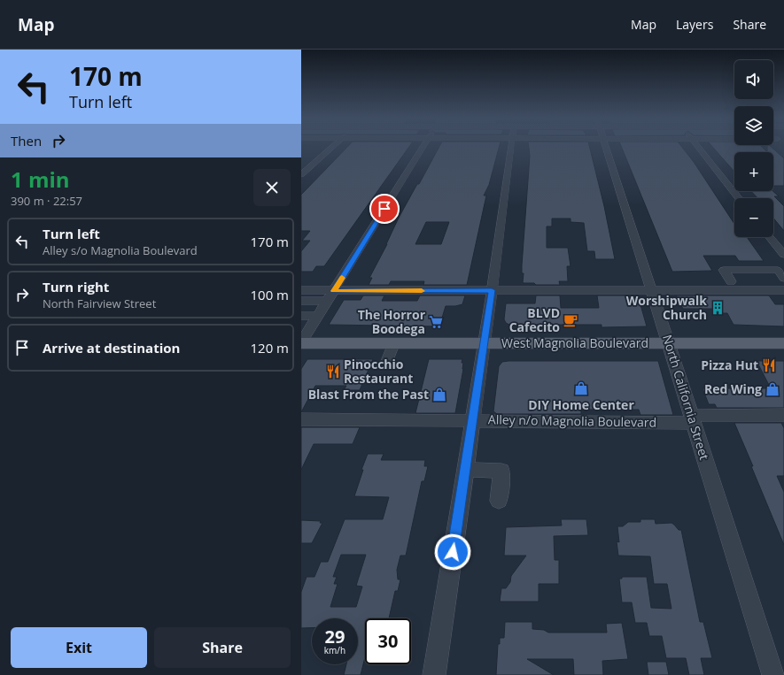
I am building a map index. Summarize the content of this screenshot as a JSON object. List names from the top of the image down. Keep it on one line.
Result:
{"streets":{"main road":["West Magnolia Boulevard"],"street":["North California Street","Alley n/o Magnolia Boulevard"]},"crossings":[["West Magnolia Boulevard","North California Street"],["North California Street","Alley n/o Magnolia Boulevard"]],"places":{"building":["Worshipwalk Church"],"cafe":["BLVD Cafecito"],"supermarket":["The Horror Boodega"],"restaurant":["Pizza Hut","Pinocchio Restaurant"],"shop":["DIY Home Center","Red Wing","Blast From the Past"]},"page":{"header":"Map","nav":["Map","Layers","Share"],"turn":["170 m","Turn left"],"map_buttons":["+","−"],"then":"Then","heading":["1 min","390 m · 22:57"],"list":[{"name":"Turn left","note":"Alley s/o Magnolia Boulevard","value":"170 m"},{"name":"Turn right","note":"North Fairview Street","value":"100 m"},{"name":"Arrive at destination","value":"120 m"}],"speed":"29 km/h","limit":"30","buttons":["Exit","Share"]}}
